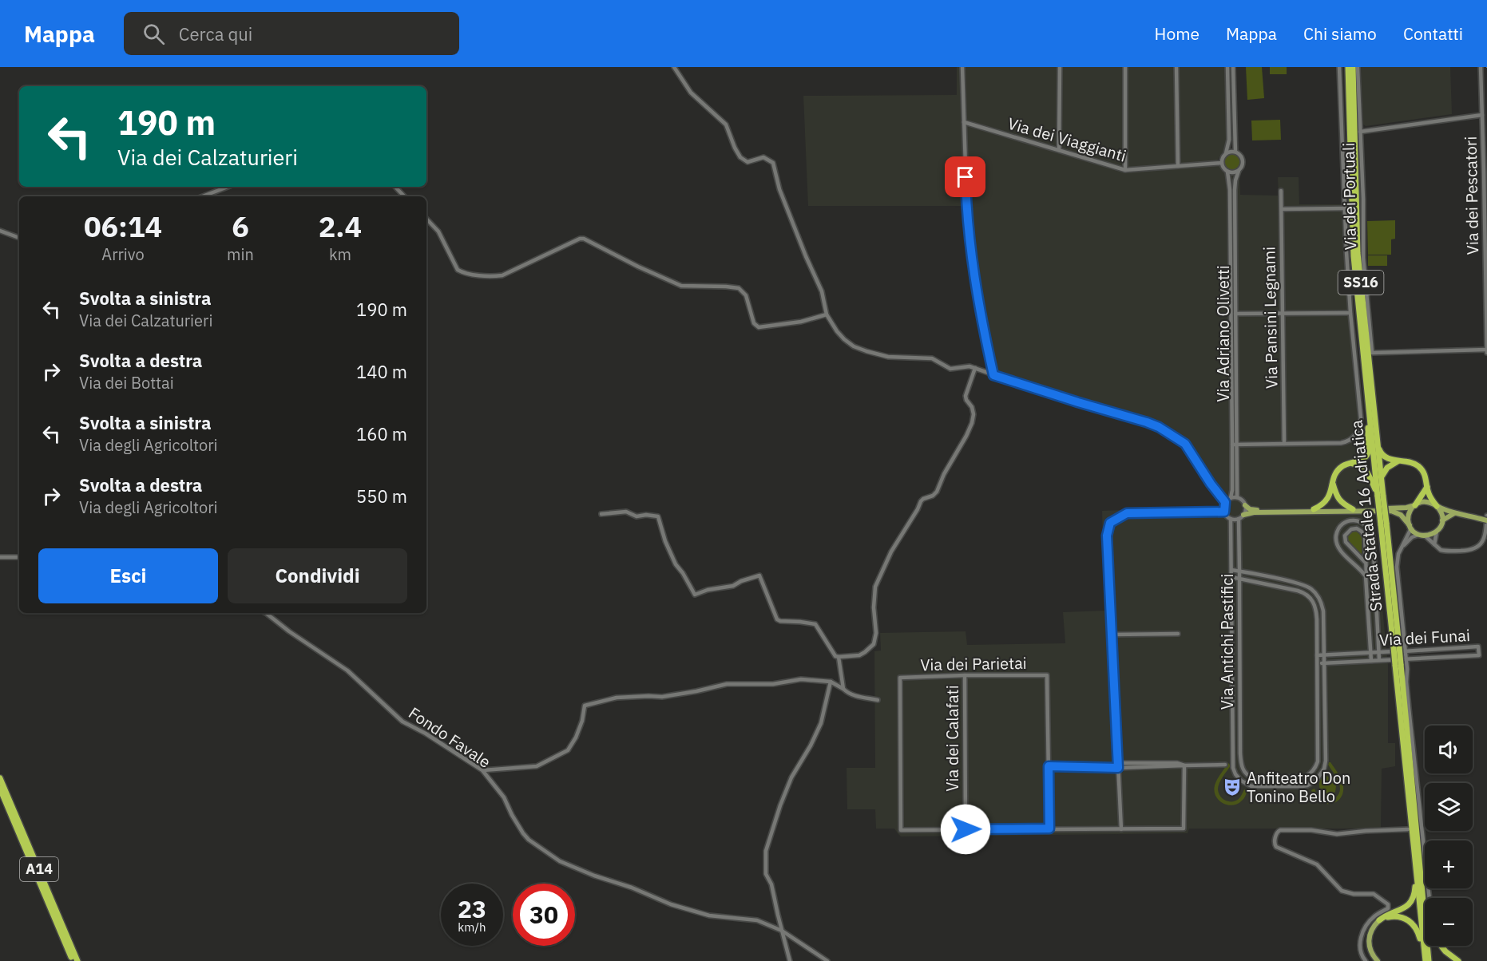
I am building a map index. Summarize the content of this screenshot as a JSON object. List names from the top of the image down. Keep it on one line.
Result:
{"streets":{"highway":["SS16","Strada Statale 16 Adriatica","A14"],"street":["Via dei Viaggianti","Via dei Pescatori","Via dei Portuali","Via Pansini Legnami","Via Adriano Olivetti","Via dei Funai","Via Antichi Pastifici","Via dei Parietai","Fondo Favale","Via dei Calafati"]},"crossings":[["Via dei Viaggianti","Via Adriano Olivetti"],["Via dei Pescatori","Via dei Portuali"],["SS16","Strada Statale 16 Adriatica"],["Via Adriano Olivetti","Via Antichi Pastifici"],["Via dei Funai","Via Antichi Pastifici"],["Via dei Parietai","Via dei Calafati"]],"places":{"theatre":["Anfiteatro Don Tonino Bello"]},"page":{"header":"Mappa","search":"Cerca qui","nav":["Home","Mappa","Chi siamo","Contatti"],"turn":["190 m","Via dei Calzaturieri"],"eta":["06:14","Arrivo","6","min","2.4","km"],"list":[{"name":"Svolta a sinistra","note":"Via dei Calzaturieri","value":"190 m"},{"name":"Svolta a destra","note":"Via dei Bottai","value":"140 m"},{"name":"Svolta a sinistra","note":"Via degli Agricoltori","value":"160 m"},{"name":"Svolta a destra","note":"Via degli Agricoltori","value":"550 m"}],"buttons":["Esci","Condividi"],"map_buttons":["+","−"],"speed":"23 km/h","limit":"30"}}
